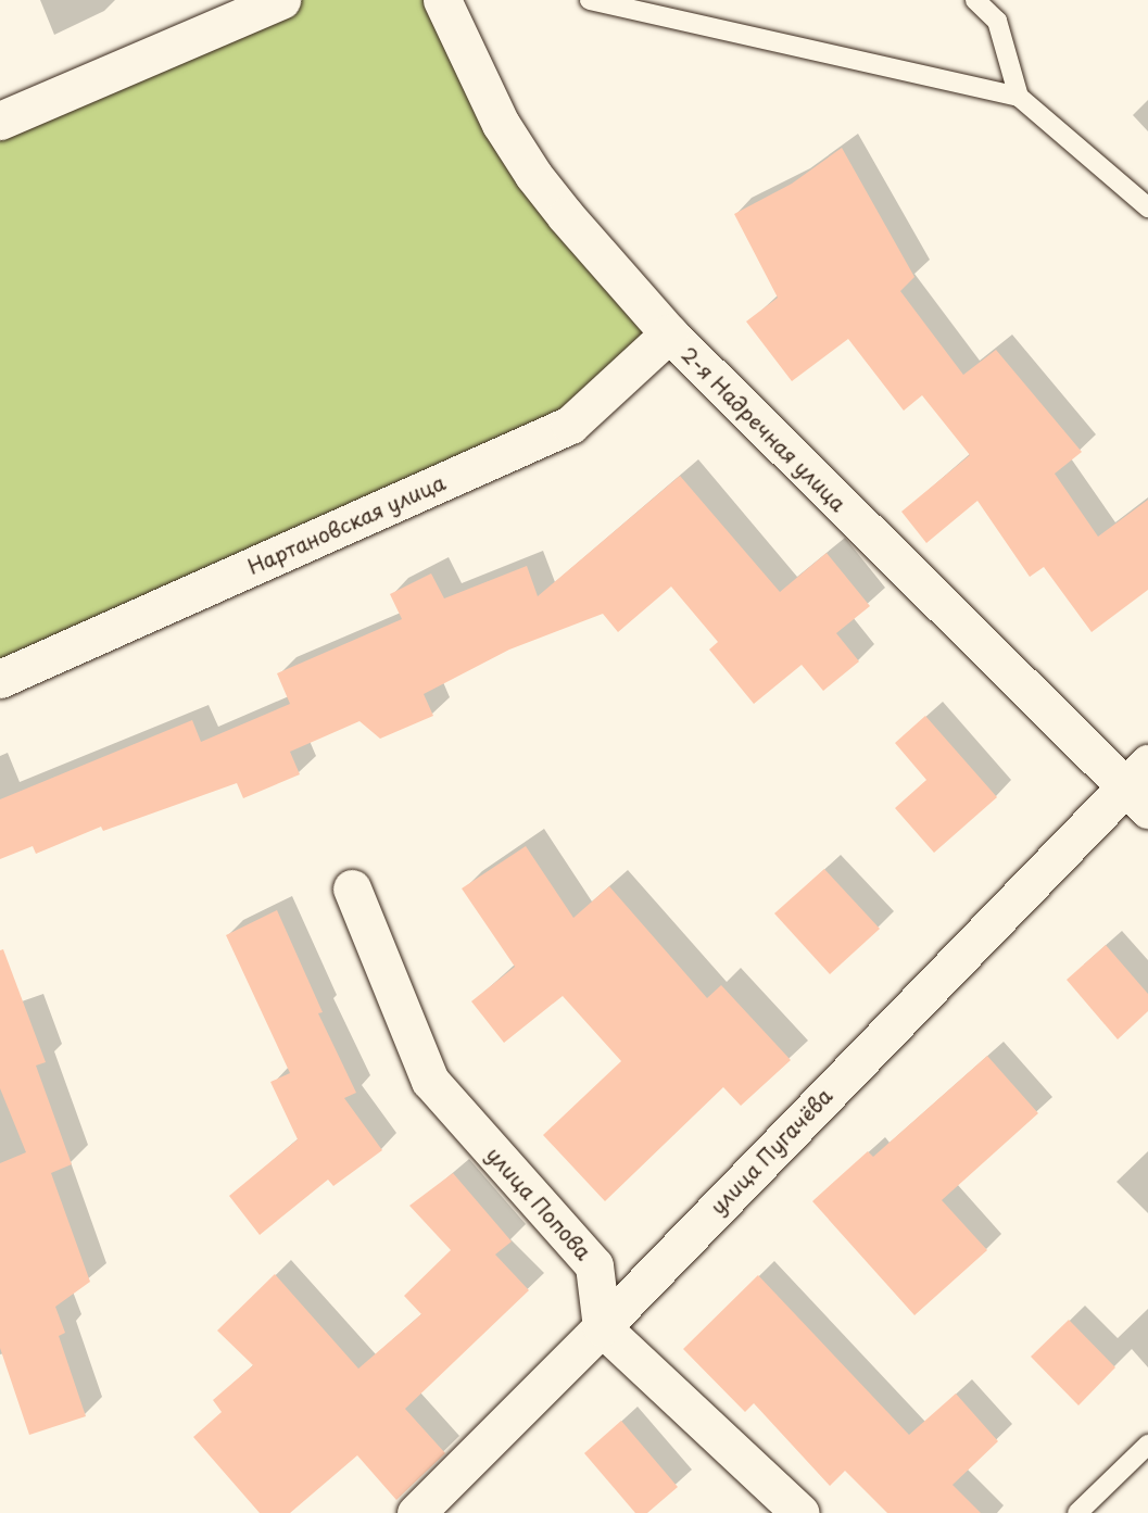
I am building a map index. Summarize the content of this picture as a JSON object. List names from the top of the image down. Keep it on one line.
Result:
{"streets":{"street":["2-я Надречная улица","Нартановская улица","улица Пугачёва","улица Попова"]},"crossings":[["2-я Надречная улица","Нартановская улица"],["2-я Надречная улица","улица Пугачёва"],["улица Пугачёва","улица Попова"]]}
